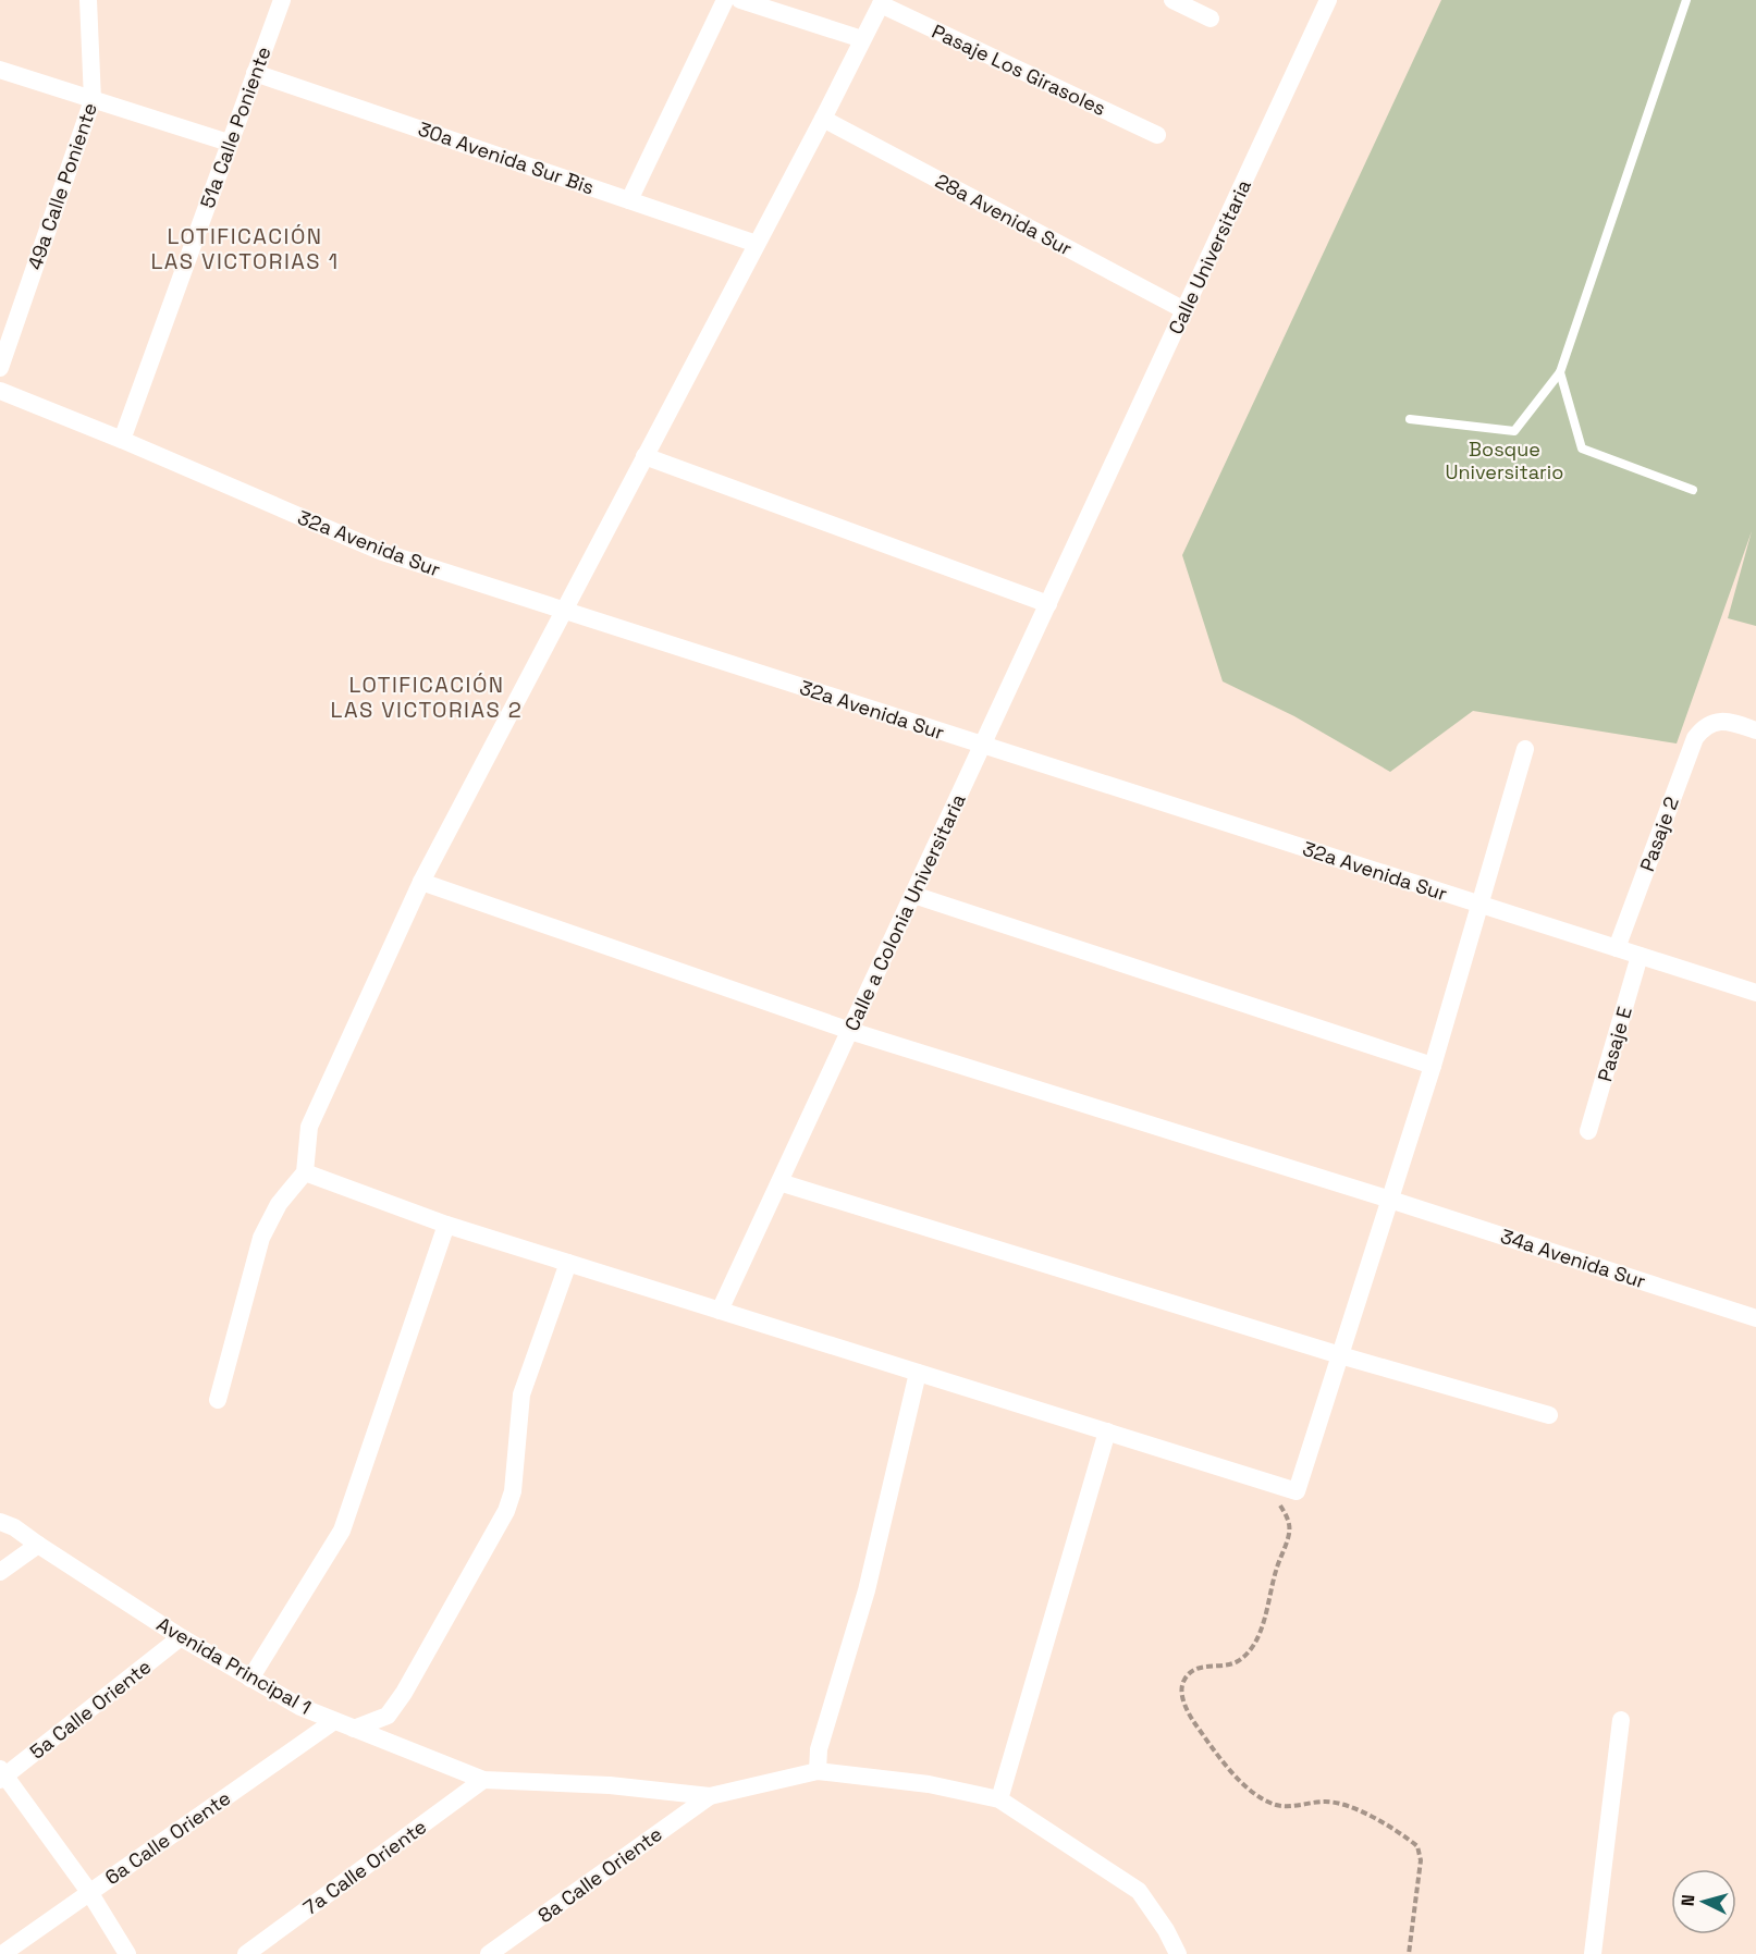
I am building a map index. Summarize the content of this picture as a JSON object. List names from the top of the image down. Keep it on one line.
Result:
{"streets":{"street":["Pasaje Los Girasoles","51a Calle Poniente","30a Avenida Sur Bis","49a Calle Poniente","28a Avenida Sur","Calle Universitaria","32a Avenida Sur","Pasaje 2","Calle a Colonia Universitaria","Pasaje E","34a Avenida Sur","Avenida Principal 1","5a Calle Oriente","6a Calle Oriente","7a Calle Oriente","8a Calle Oriente"]},"crossings":[["51a Calle Poniente","30a Avenida Sur Bis"],["51a Calle Poniente","32a Avenida Sur"],["28a Avenida Sur","Calle Universitaria"],["Calle Universitaria","Calle a Colonia Universitaria"],["32a Avenida Sur","Pasaje 2"],["32a Avenida Sur","Calle a Colonia Universitaria"],["32a Avenida Sur","Pasaje E"],["Calle a Colonia Universitaria","34a Avenida Sur"],["Avenida Principal 1","5a Calle Oriente"],["Avenida Principal 1","6a Calle Oriente"],["Avenida Principal 1","7a Calle Oriente"],["Avenida Principal 1","8a Calle Oriente"]],"districts":["LOTIFICACIÓN LAS VICTORIAS 1","LOTIFICACIÓN LAS VICTORIAS 2"],"parks":["Bosque Universitario"],"north":"left"}
